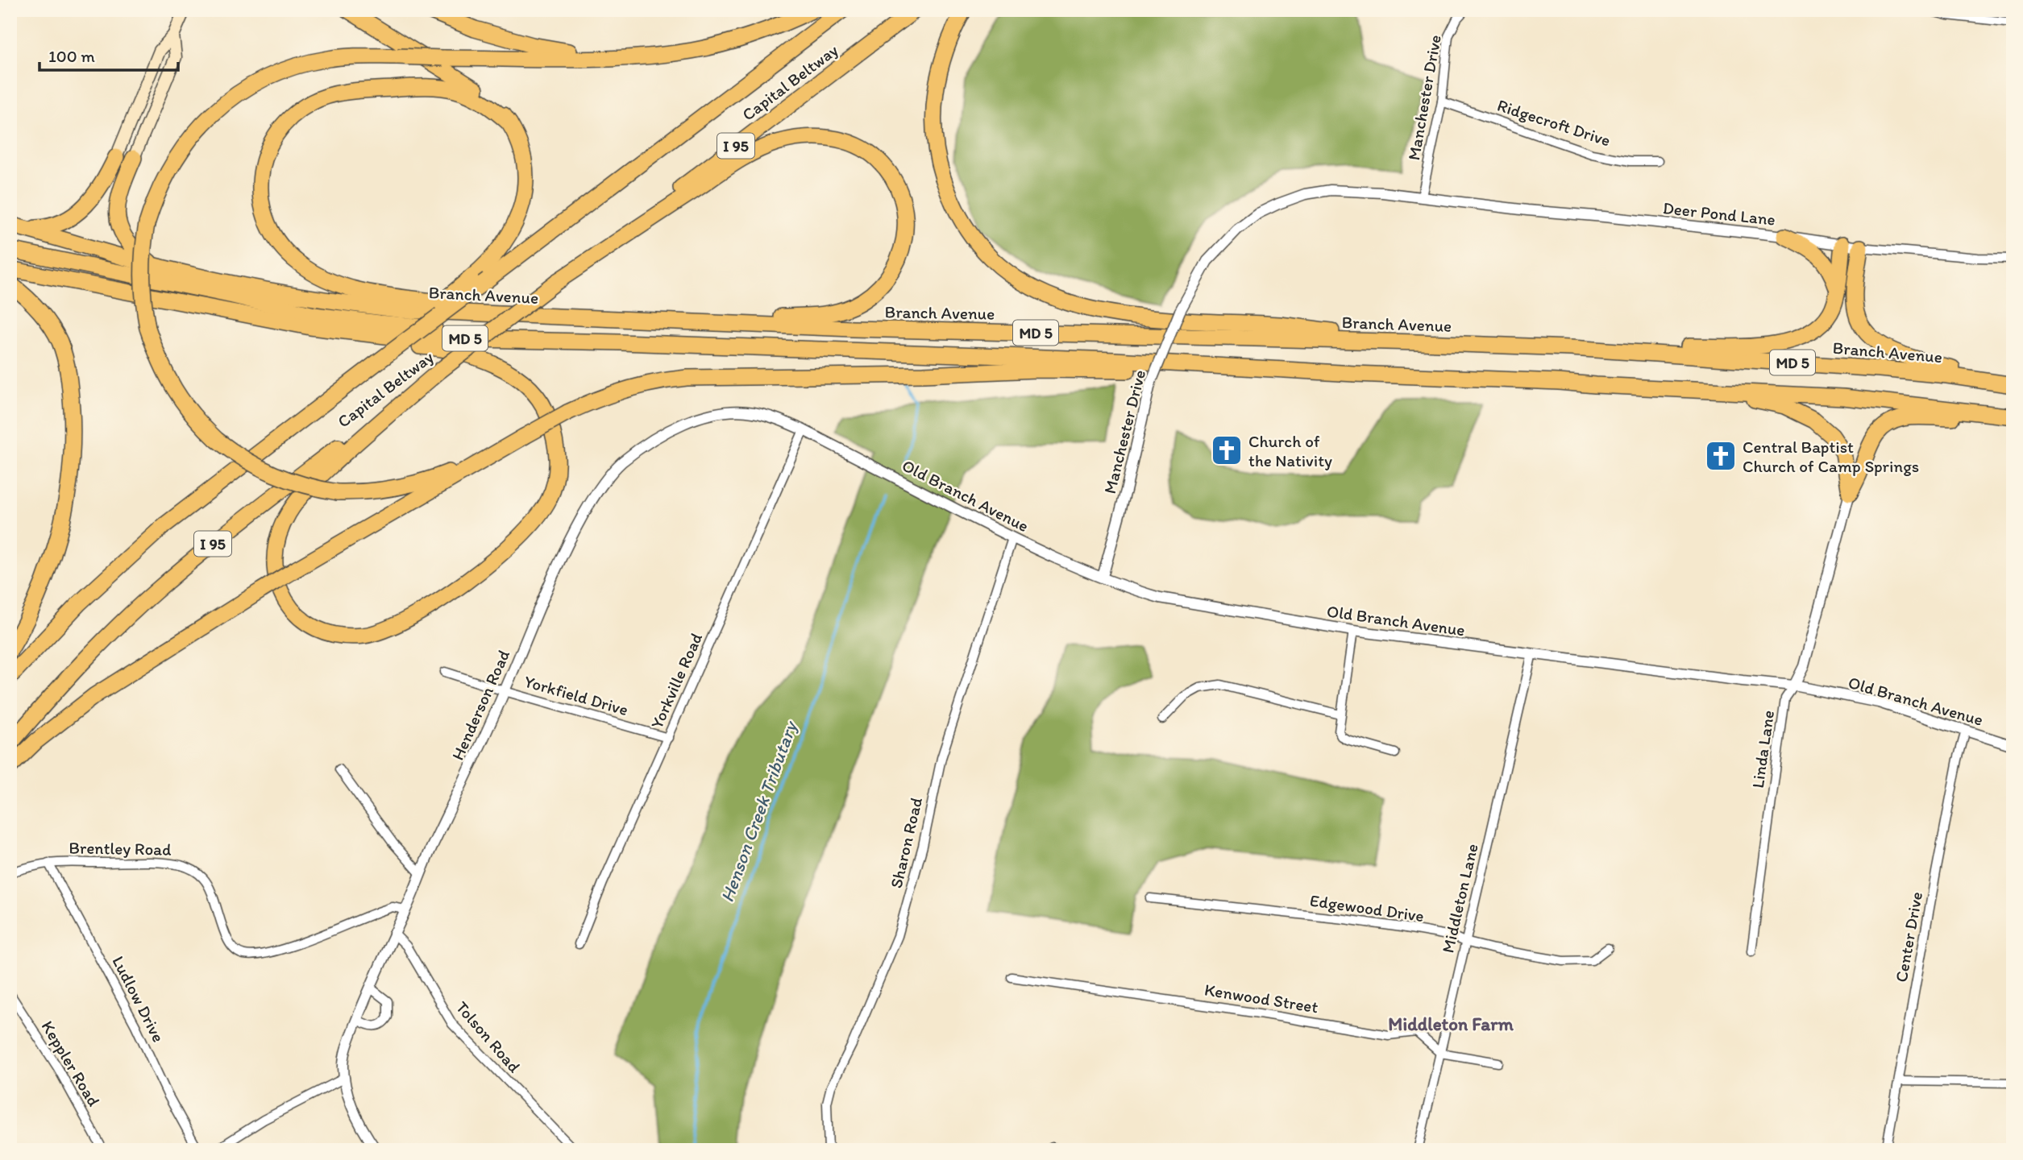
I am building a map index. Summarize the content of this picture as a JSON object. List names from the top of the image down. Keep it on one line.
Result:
{"streets":{"highway":["Capital Beltway","I 95","Branch Avenue","MD 5"],"street":["Manchester Drive","Ridgecroft Drive","Deer Pond Lane","Old Branch Avenue","Yorkville Road","Yorkfield Drive","Henderson Road","Linda Lane","Sharon Road","Brentley Road","Middleton Lane","Edgewood Drive","Center Drive","Kenwood Street","Ludlow Drive","Tolson Road","Keppler Road"]},"crossings":[["Manchester Drive","Ridgecroft Drive"],["Manchester Drive","Deer Pond Lane"],["Manchester Drive","Old Branch Avenue"],["Old Branch Avenue","Yorkville Road"],["Old Branch Avenue","Henderson Road"],["Old Branch Avenue","Linda Lane"],["Old Branch Avenue","Sharon Road"],["Old Branch Avenue","Middleton Lane"],["Old Branch Avenue","Center Drive"],["Yorkville Road","Yorkfield Drive"],["Yorkville Road","Henderson Road"],["Yorkfield Drive","Henderson Road"],["Henderson Road","Brentley Road"],["Henderson Road","Tolson Road"],["Brentley Road","Ludlow Drive"],["Middleton Lane","Edgewood Drive"],["Middleton Lane","Kenwood Street"]],"districts":["Middleton Farm"],"water":["Henson Creek Tributary"],"places":{"church":["Church of the Nativity","Central Baptist Church of Camp Springs"]},"scale_bar":"100 m"}
